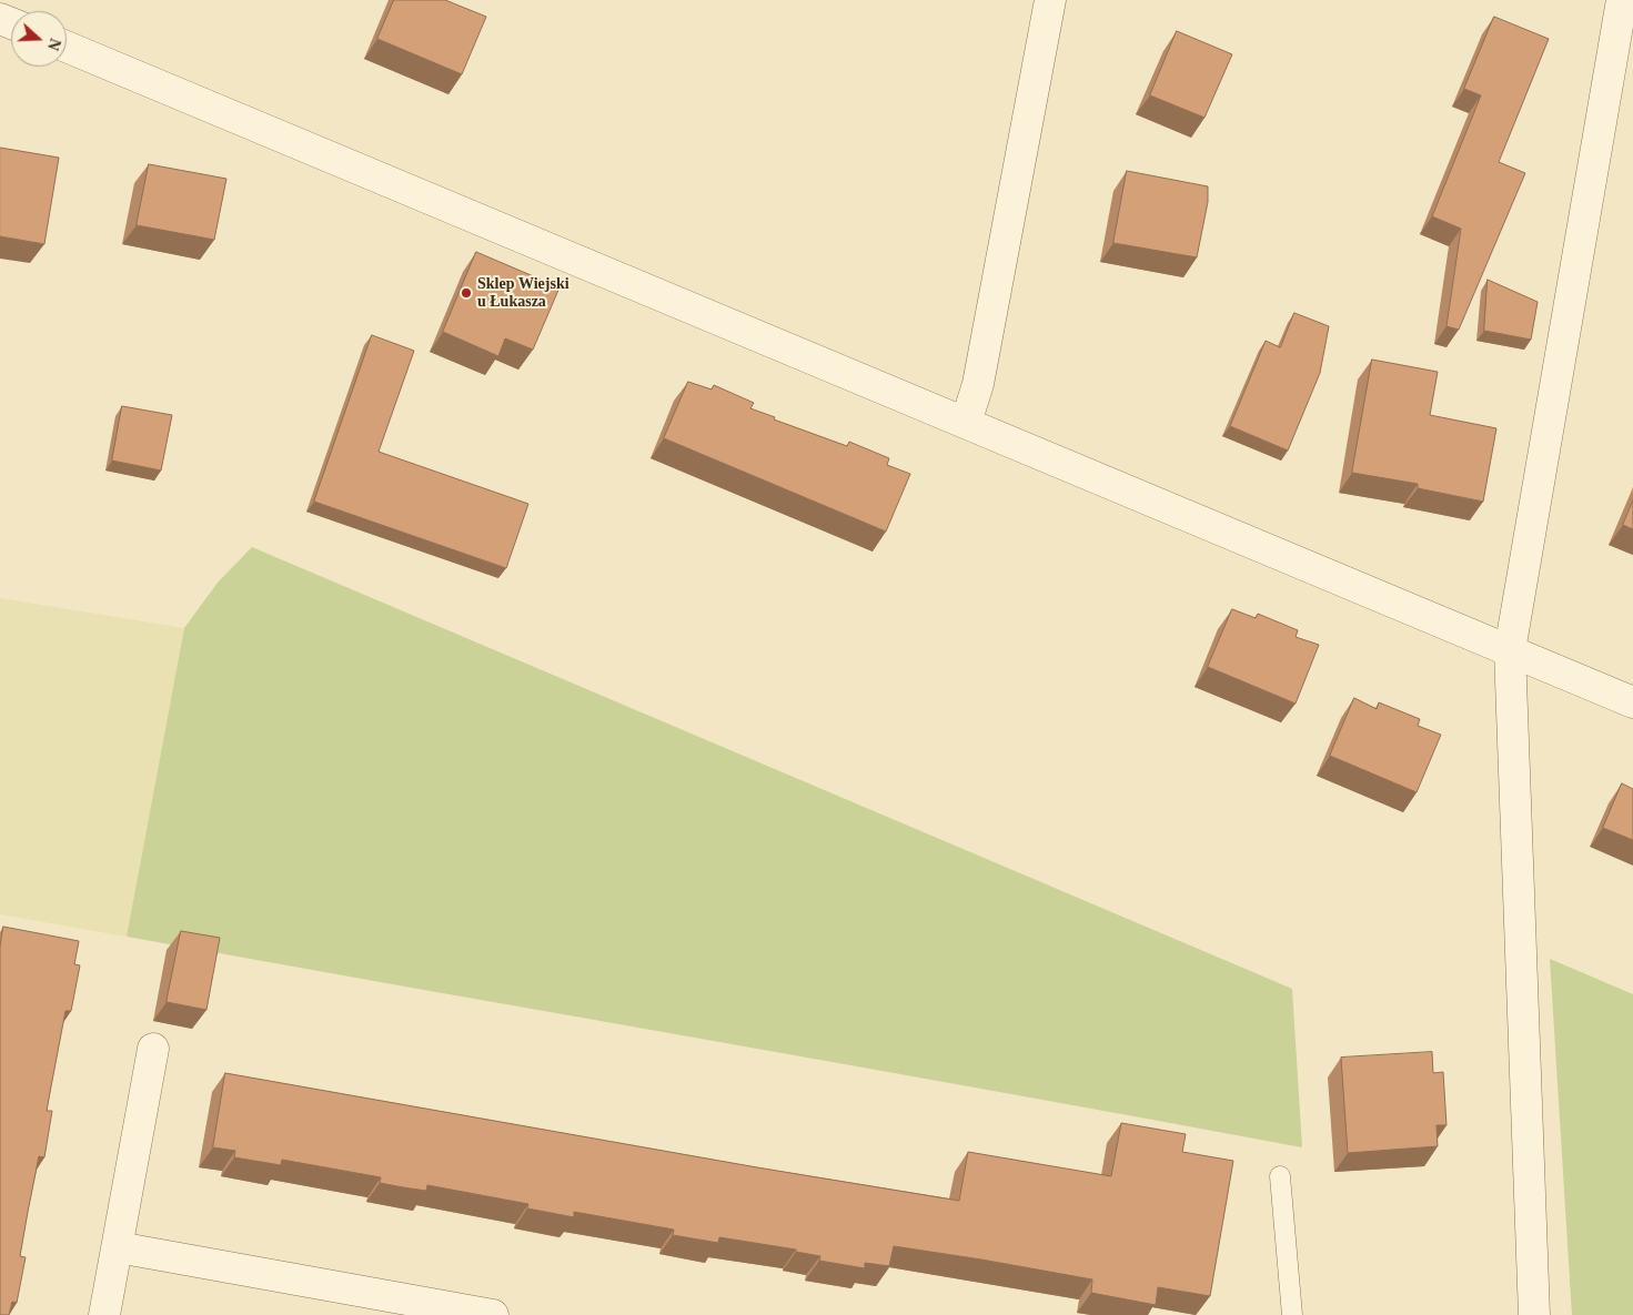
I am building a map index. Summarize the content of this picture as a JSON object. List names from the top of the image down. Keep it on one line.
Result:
{"places":["Sklep Wiejski u Łukasza"],"north":"right"}
